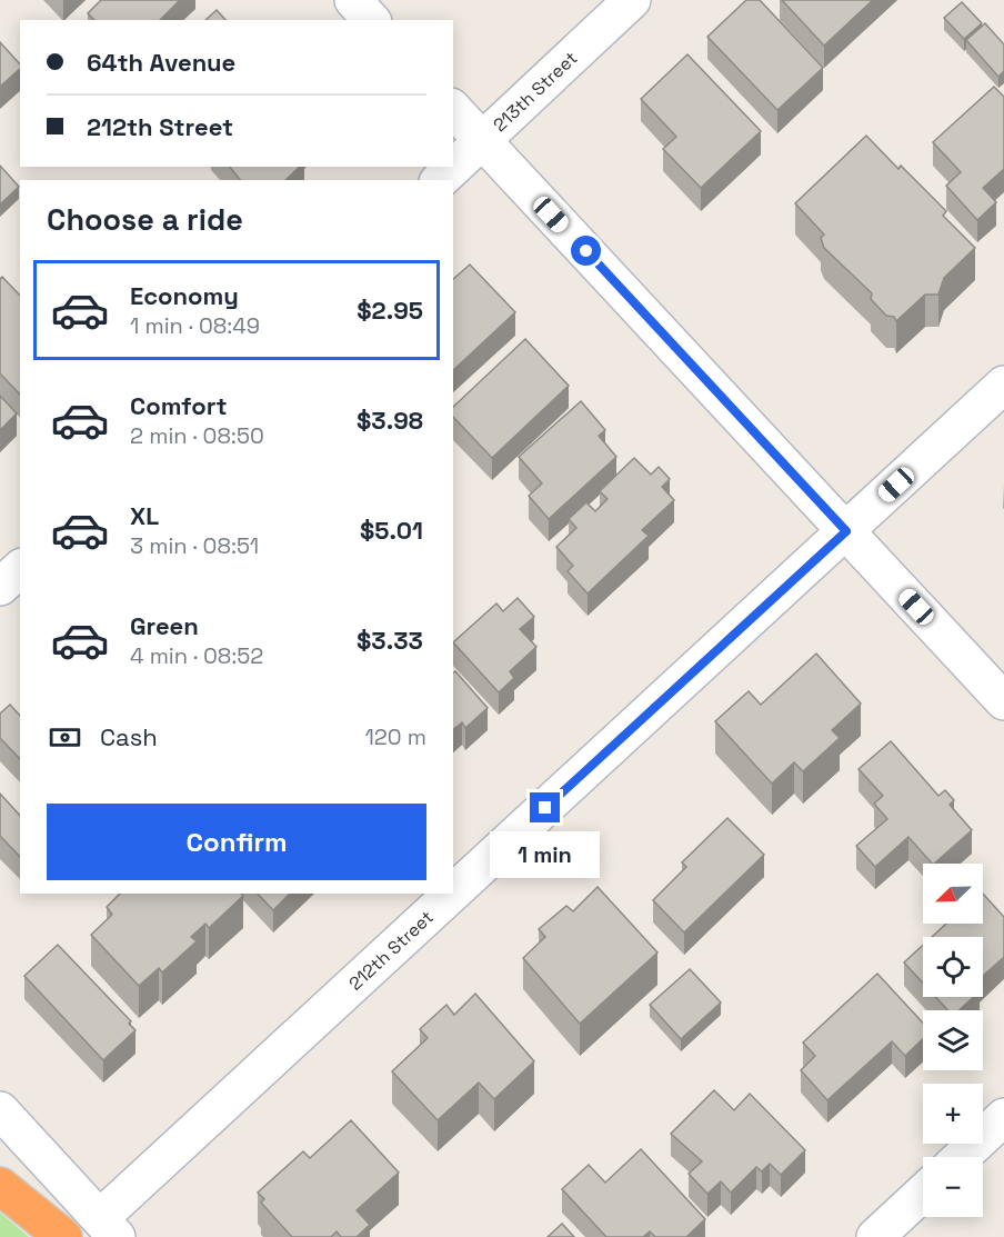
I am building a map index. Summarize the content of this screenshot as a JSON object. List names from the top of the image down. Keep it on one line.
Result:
{"streets":{"street":["213th Street","212th Street"]},"north":"bottom left","page":{"banner":["64th Avenue","212th Street"],"heading":"Choose a ride","list":[{"name":"Economy","note":"1 min · 08:49","value":"$2.95"},{"name":"Comfort","note":"2 min · 08:50","value":"$3.98"},{"name":"XL","note":"3 min · 08:51","value":"$5.01"},{"name":"Green","note":"4 min · 08:52","value":"$3.33"}],"pay":["Cash","120 m"],"buttons":"Confirm","bubble":"1 min","map_buttons":["+","−"]}}
